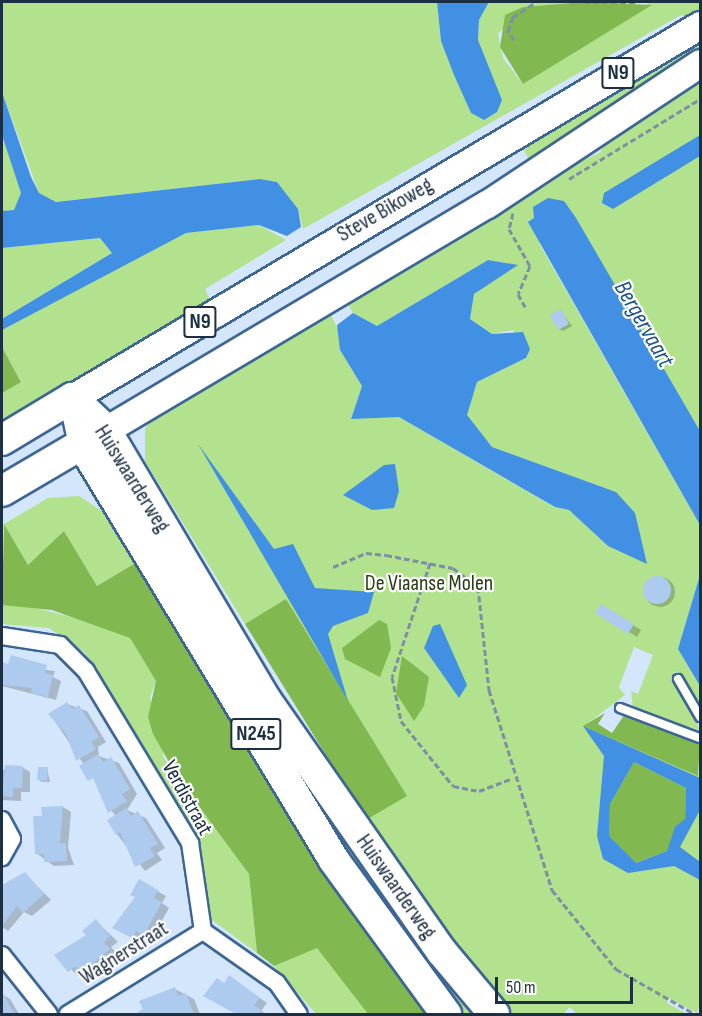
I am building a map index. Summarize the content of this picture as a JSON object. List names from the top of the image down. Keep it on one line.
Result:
{"streets":{"highway":["N9","Huiswaarderweg","N245"],"main road":["Steve Bikoweg"],"street":["Verdistraat","Wagnerstraat"]},"crossings":[["N9","Steve Bikoweg"],["N9","Huiswaarderweg"],["Steve Bikoweg","Huiswaarderweg"],["Verdistraat","Wagnerstraat"]],"water":["Bergervaart"],"parks":["De Viaanse Molen"],"scale_bar":"50 m"}
